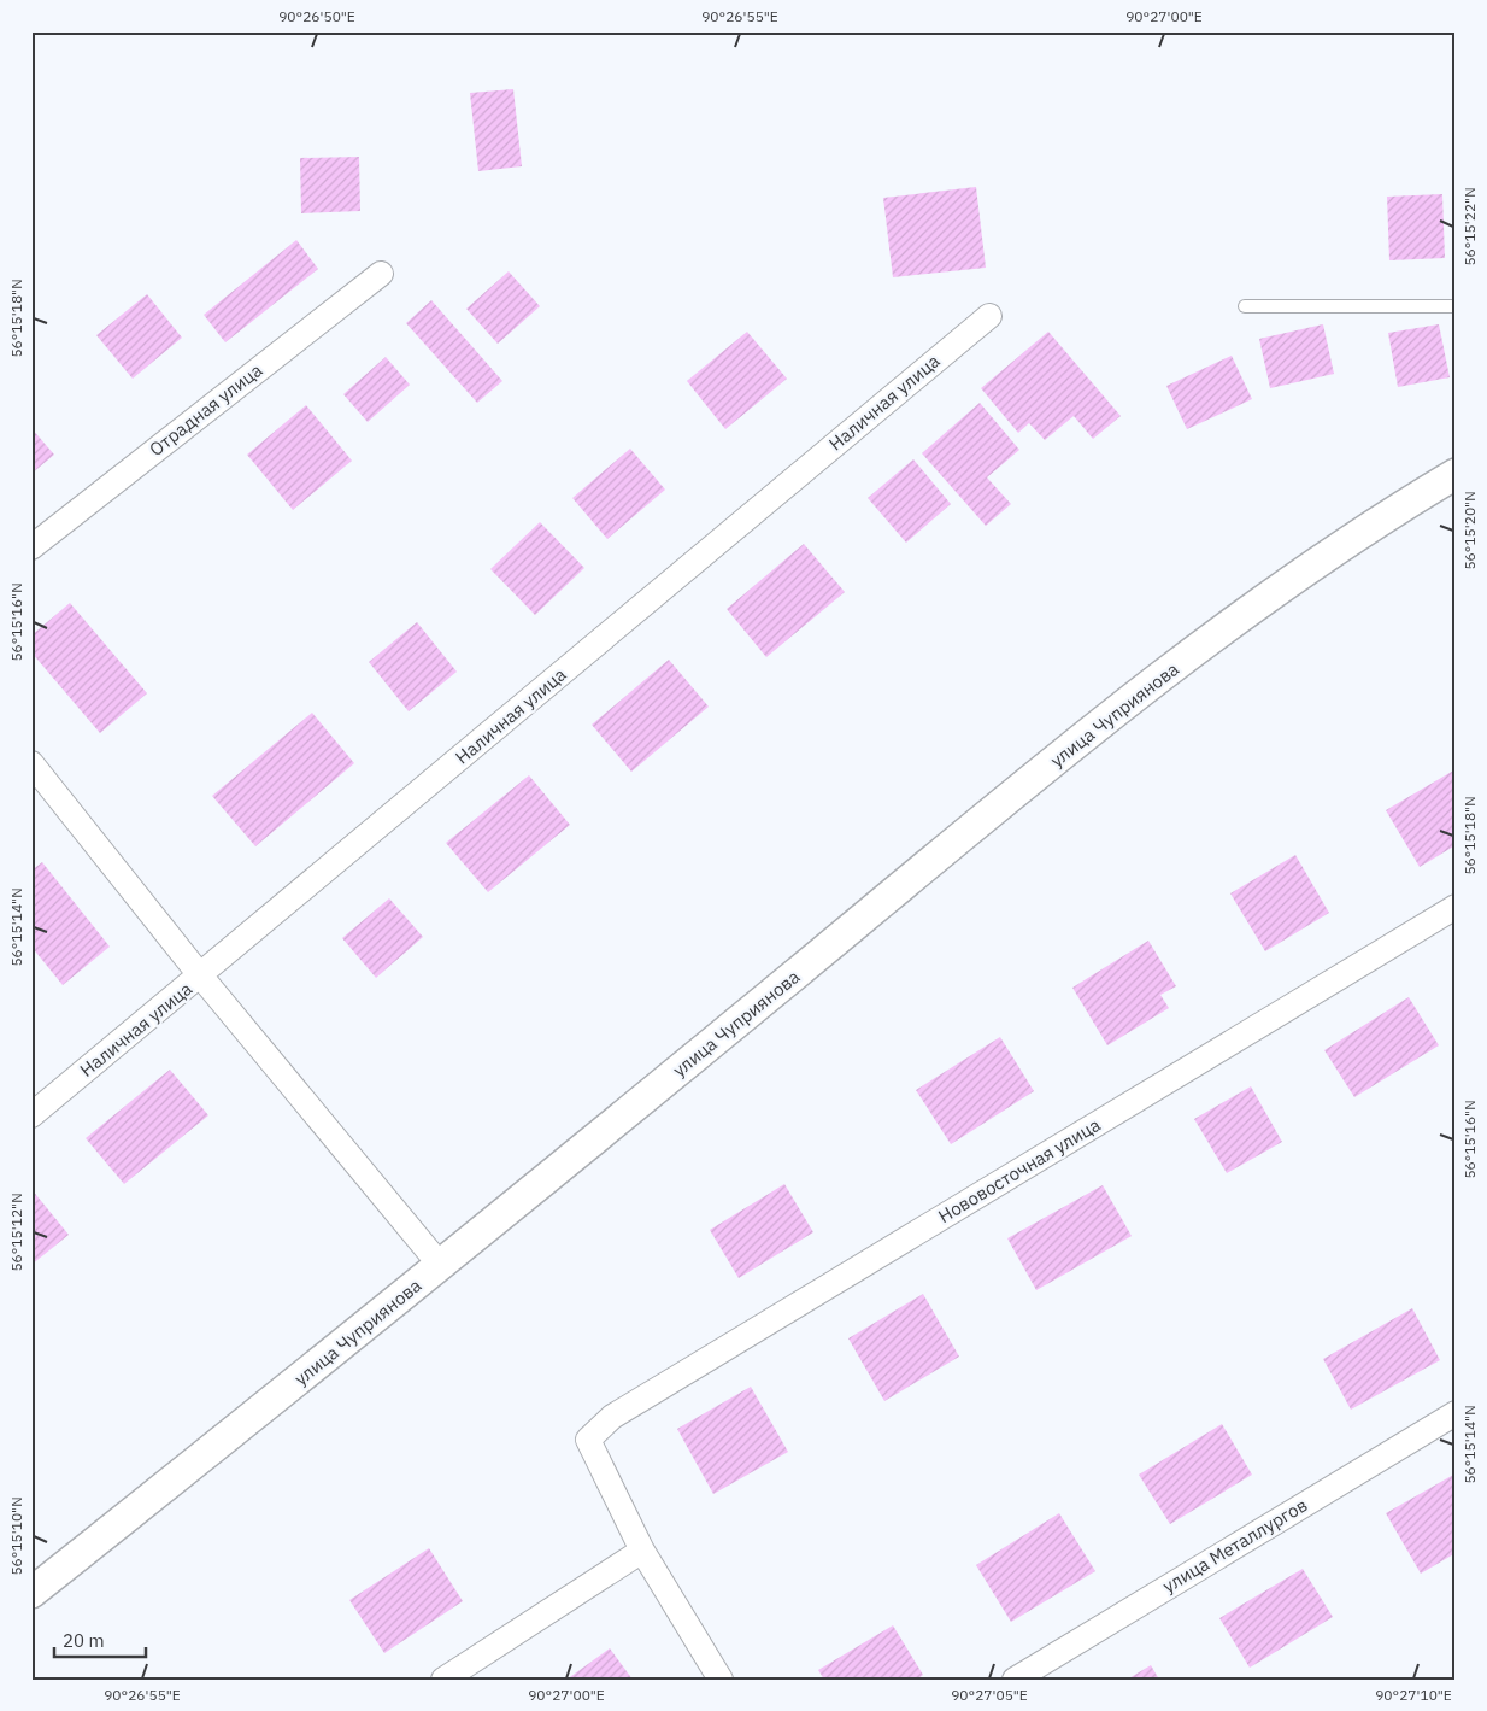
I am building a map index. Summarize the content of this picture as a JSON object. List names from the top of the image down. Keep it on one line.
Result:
{"streets":{"street":["Наличная улица","Отрадная улица","улица Чуприянова","Нововосточная улица","улица Металлургов"]},"scale_bar":"20 m","coordinates":["90°26'50\"E","90°26'55\"E","90°27'00\"E","56°15'22\"N","56°15'18\"N","56°15'20\"N","56°15'16\"N","56°15'14\"N","56°15'12\"N","56°15'10\"N","90°27'05\"E","90°27'10\"E"]}
